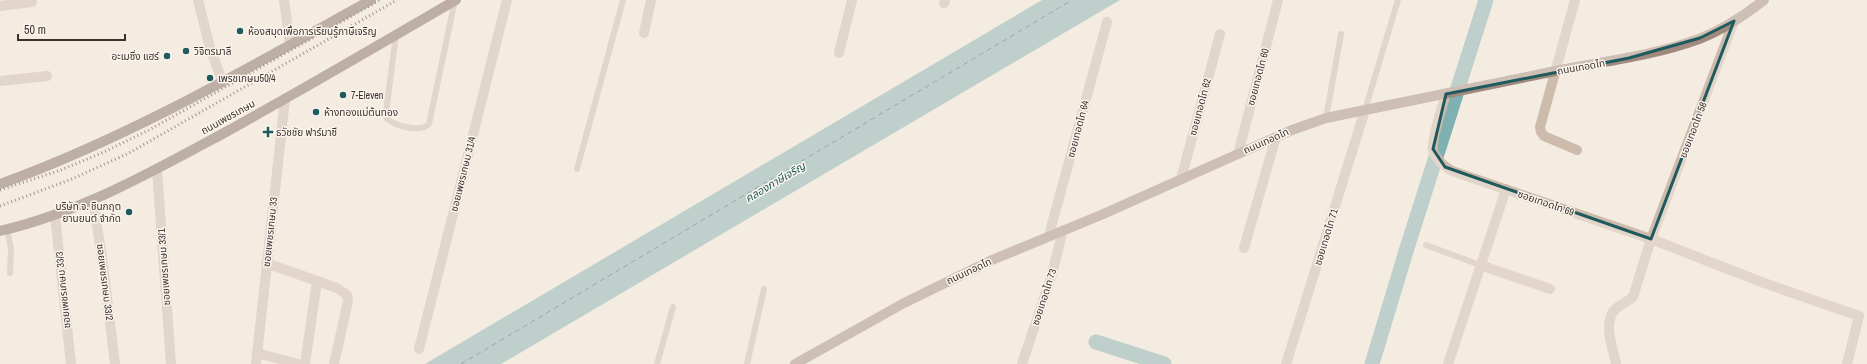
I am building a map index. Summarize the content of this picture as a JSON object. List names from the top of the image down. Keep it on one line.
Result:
{"streets":{"main road":["ถนนเทอดไท","ถนนเพชรเกษม"],"street":["ซอยเทอดไท 60","ซอยเทอดไท 62","ซอยเทอดไท 64","ซอยเทอดไท 58","ซอยเพชรเกษม 31/4","ซอยเทอดไท 69","ซอยเพชรเกษม 33","ซอยเทอดไท 71","ซอยเพชรเกษม 33/1","ซอยเพชรเกษม 33/2","ซอยเพชรเกษม 33/3","ซอยเทอดไท 73"]},"crossings":[["ถนนเทอดไท","ซอยเทอดไท 60"],["ถนนเทอดไท","ซอยเทอดไท 62"],["ถนนเทอดไท","ซอยเทอดไท 64"],["ถนนเทอดไท","ซอยเทอดไท 58"],["ถนนเทอดไท","ซอยเทอดไท 69"],["ถนนเทอดไท","ซอยเทอดไท 71"],["ถนนเทอดไท","ซอยเทอดไท 73"],["ถนนเพชรเกษม","ซอยเพชรเกษม 33"],["ถนนเพชรเกษม","ซอยเพชรเกษม 33/1"],["ถนนเพชรเกษม","ซอยเพชรเกษม 33/2"],["ถนนเพชรเกษม","ซอยเพชรเกษม 33/3"],["ซอยเทอดไท 58","ซอยเทอดไท 69"]],"water":["คลองภาษีเจริญ"],"places":{"other":["ห้องสมุดเพื่อการเรียนรู้ภาษีเจริญ","วิจิตรมาลี","อะเมซิ่ง แฮร์","เพรชเกษม50/4","7-Eleven","ห้างทองแม่ต้นทอง","บริษัท จ. ชินกฤต ยานยนต์ จำกัด"],"health":["ธวัชชัย ฟาร์มาซี"]},"scale_bar":"50 m"}
